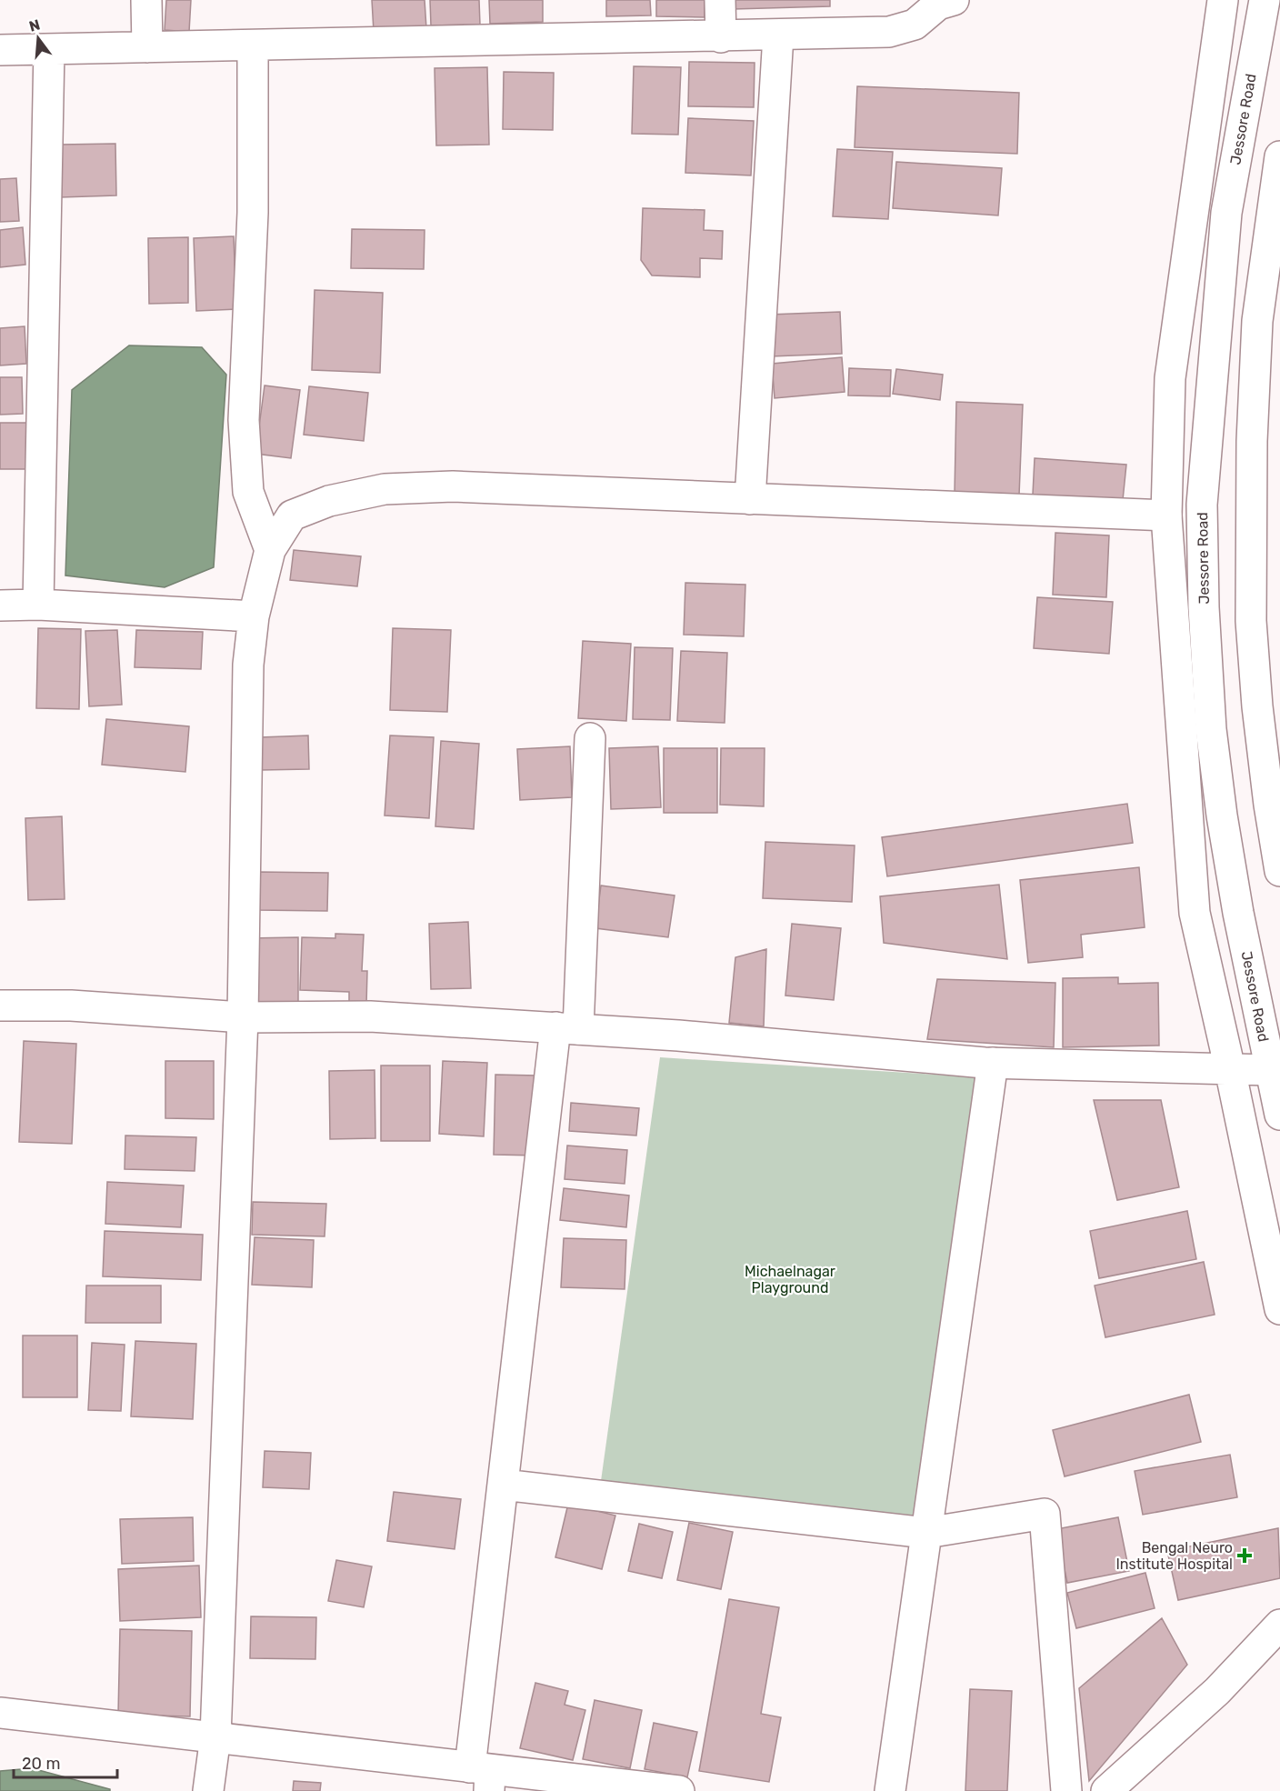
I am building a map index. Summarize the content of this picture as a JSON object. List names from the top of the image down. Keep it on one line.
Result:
{"streets":{"main road":["Jessore Road"]},"parks":["Michaelnagar Playground"],"places":{"health":["Bengal Neuro Institute Hospital"]},"scale_bar":"20 m","north":"top"}
